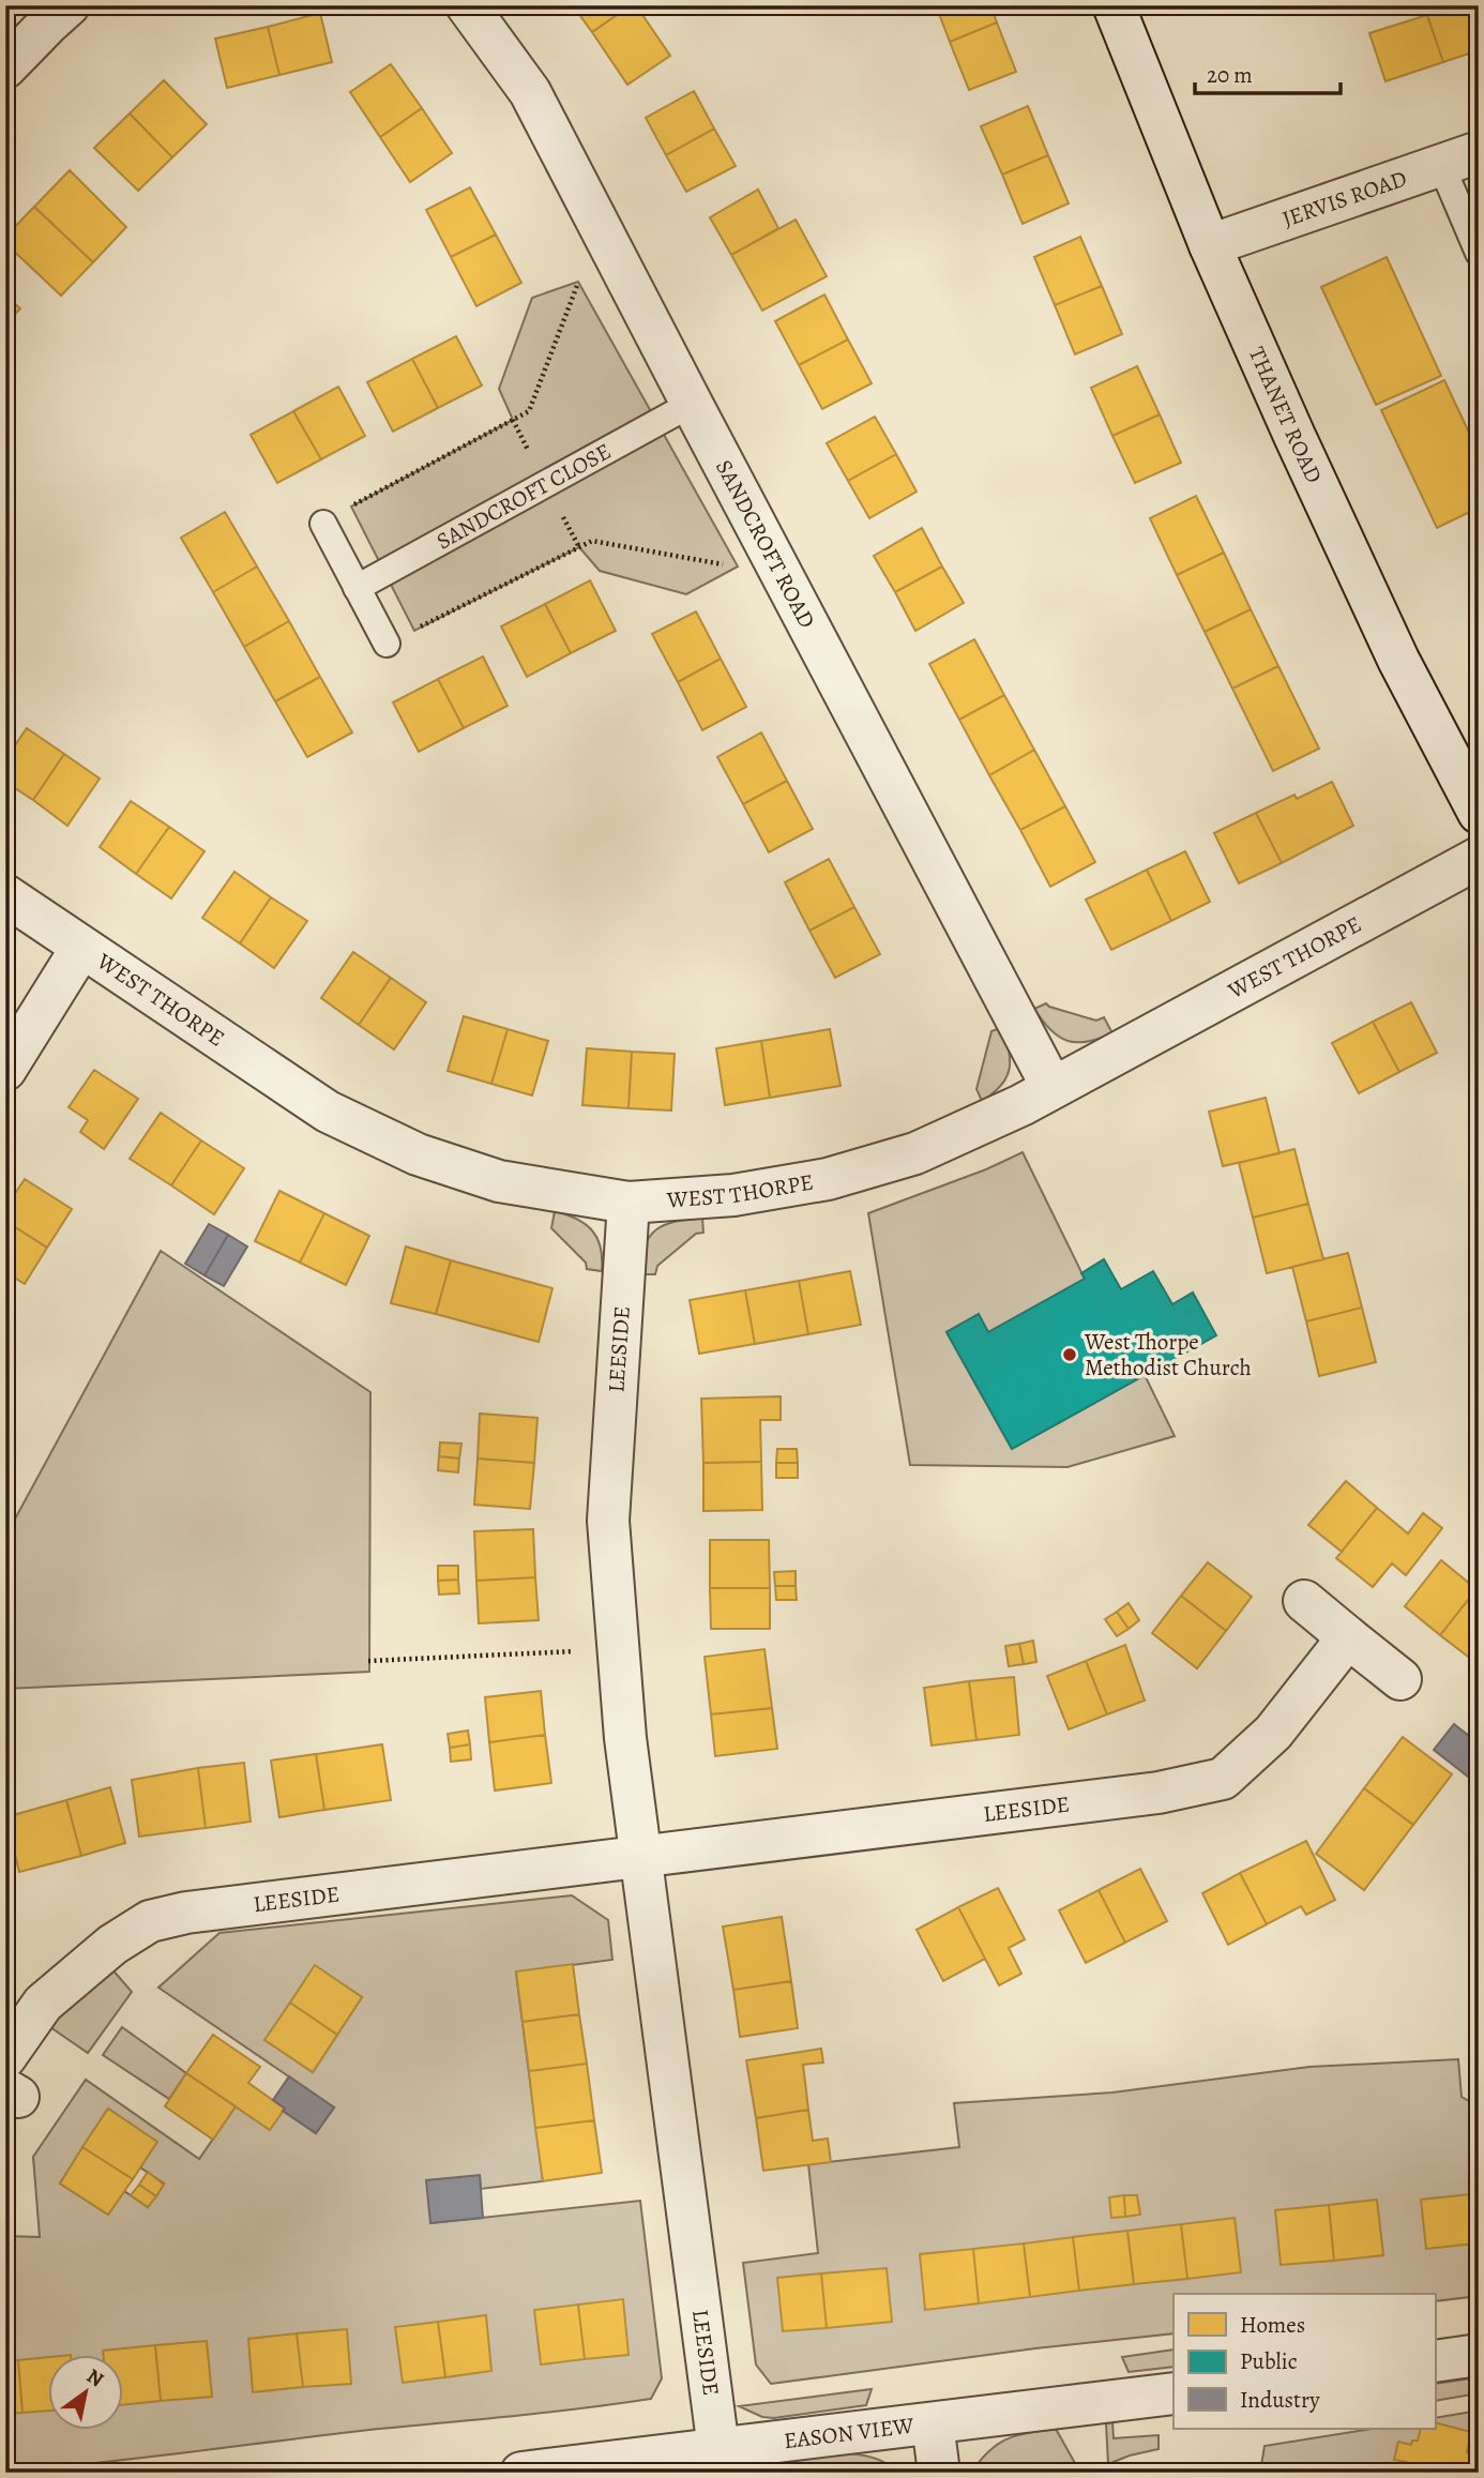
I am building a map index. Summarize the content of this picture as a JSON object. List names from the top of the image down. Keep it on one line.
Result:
{"streets":{"street":["JERVIS ROAD","THANET ROAD","SANDCROFT ROAD","WEST THORPE","LEESIDE","EASON VIEW"],"lane":["SANDCROFT CLOSE"]},"crossings":[["JERVIS ROAD","THANET ROAD"],["SANDCROFT CLOSE","SANDCROFT ROAD"],["SANDCROFT ROAD","WEST THORPE"],["WEST THORPE","LEESIDE"],["LEESIDE","EASON VIEW"]],"places":["West Thorpe Methodist Church"],"legend":["Homes","Public","Industry"],"scale_bar":"20 m","north":"top right"}
